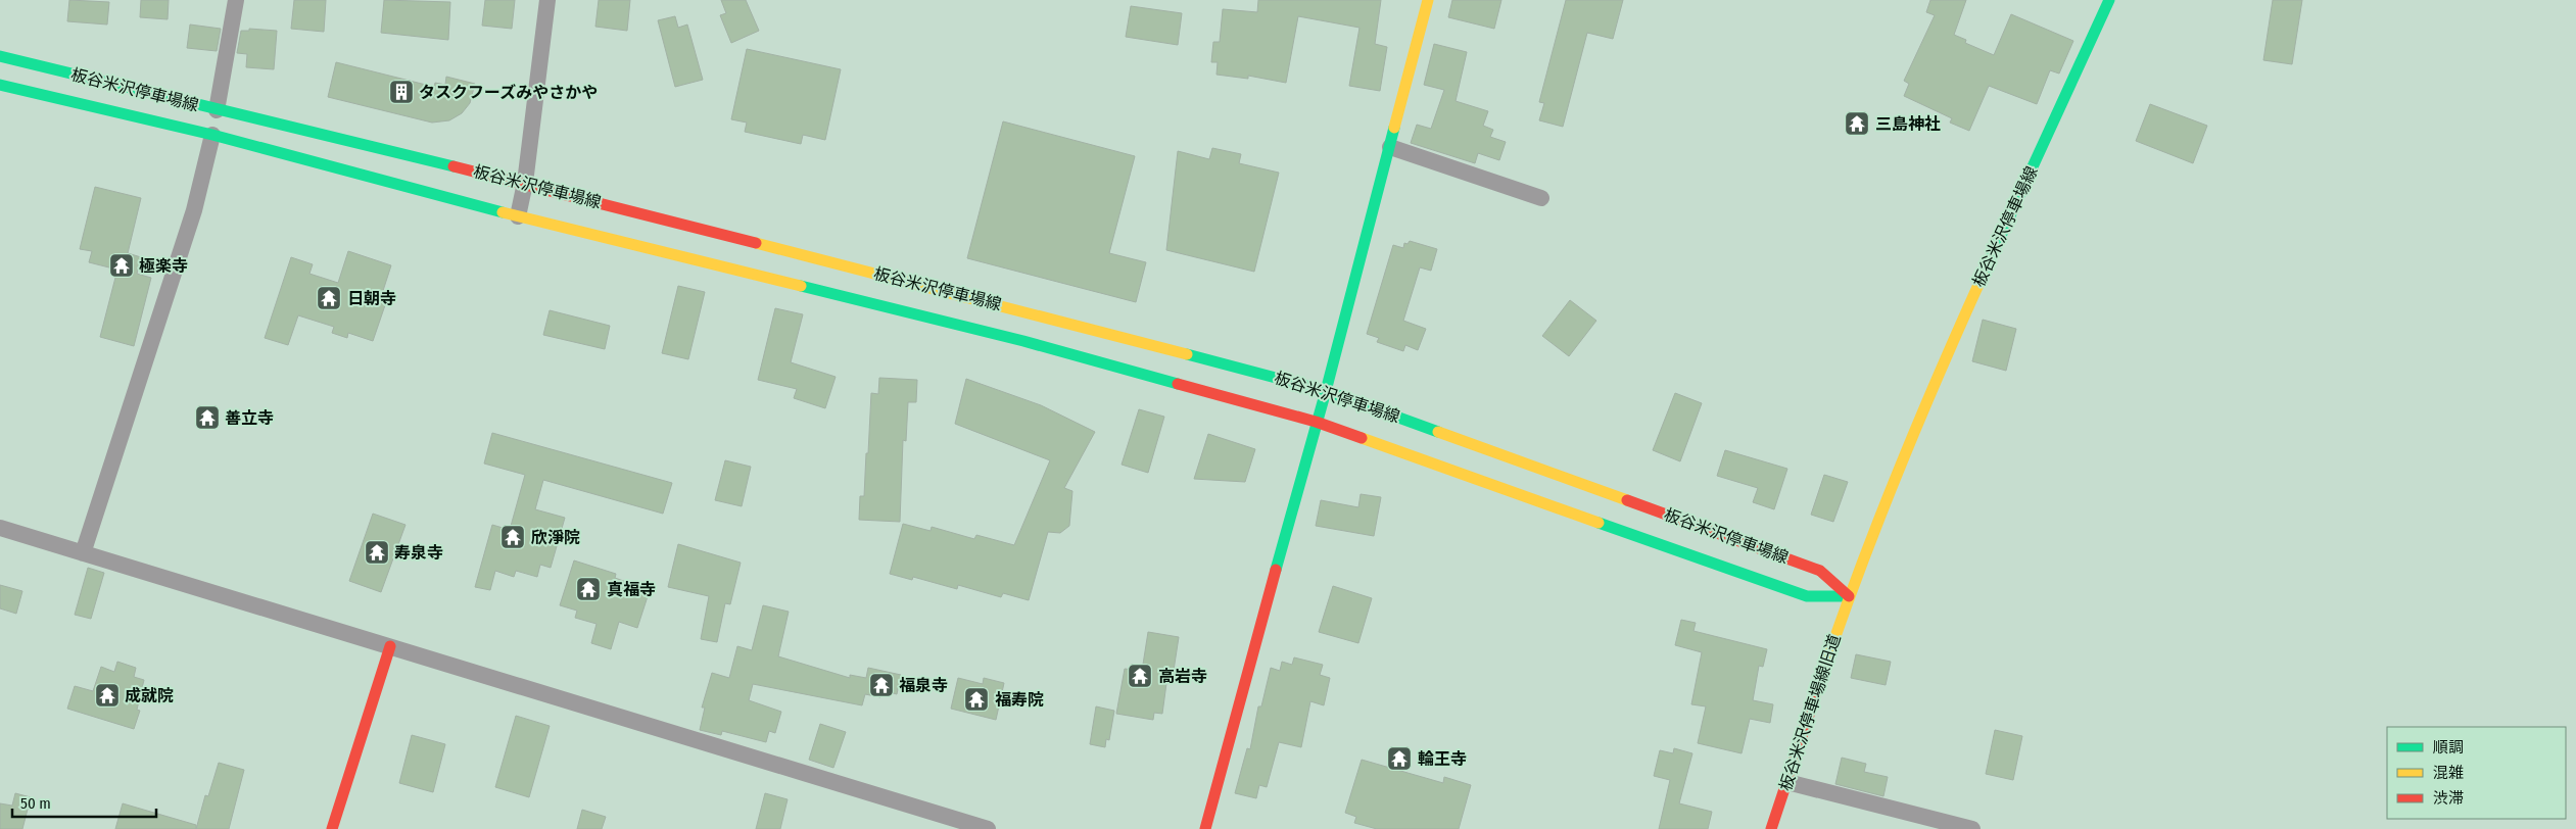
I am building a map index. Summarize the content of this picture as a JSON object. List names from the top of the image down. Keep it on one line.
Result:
{"streets":{"main road":["板谷米沢停車場線","板谷米沢停車場線旧道"]},"crossings":[["板谷米沢停車場線","板谷米沢停車場線旧道"]],"places":{"building":["タスクフーズみやさかや"],"temple":["三島神社","極楽寺","日朝寺","善立寺","欣淨院","寿泉寺","真福寺","高岩寺","福泉寺","成就院","福寿院","輪王寺"]},"legend":["順調","混雑","渋滞"],"scale_bar":"50 m"}
